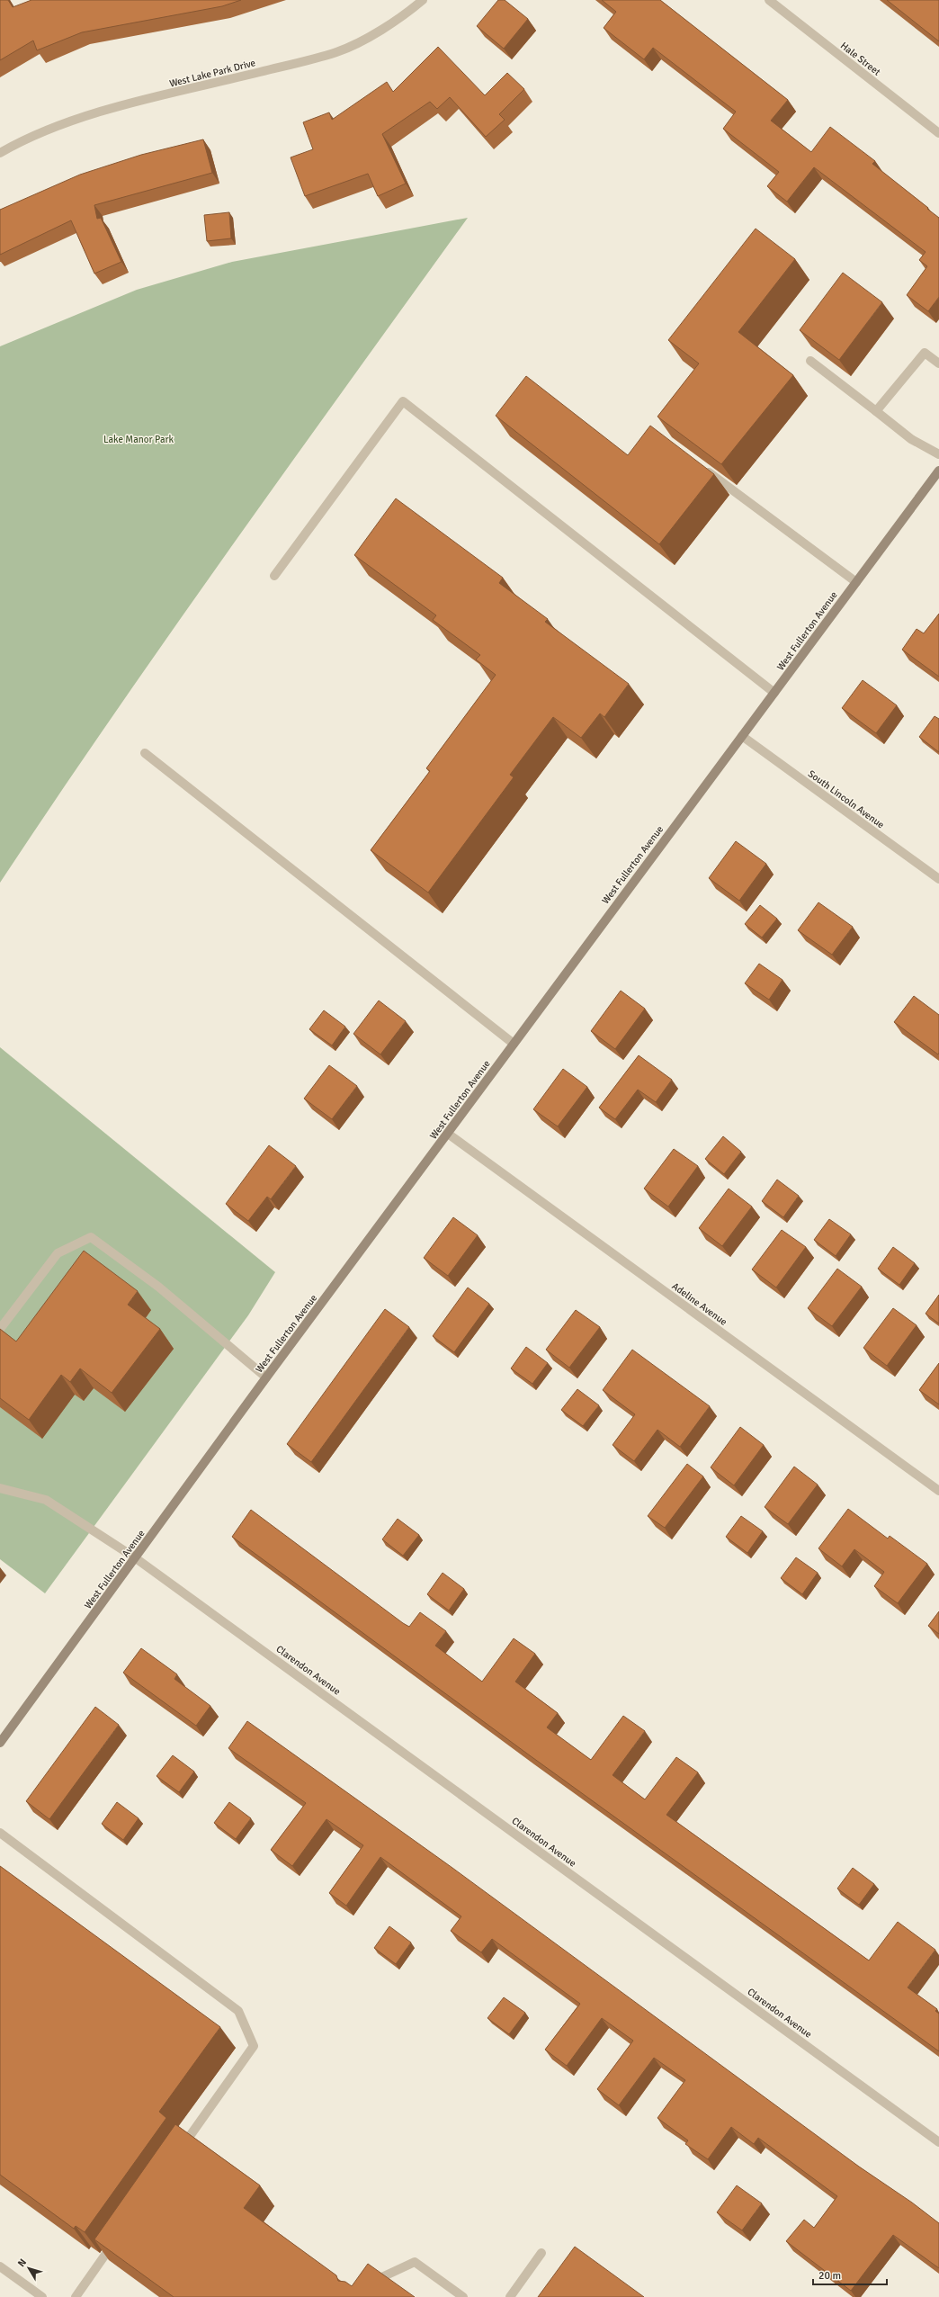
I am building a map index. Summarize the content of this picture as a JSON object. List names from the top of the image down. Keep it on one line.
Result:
{"streets":{"street":["Hale Street","West Lake Park Drive","West Fullerton Avenue","South Lincoln Avenue","Adeline Avenue","Clarendon Avenue"]},"crossings":[["West Fullerton Avenue","South Lincoln Avenue"],["West Fullerton Avenue","Adeline Avenue"],["West Fullerton Avenue","Clarendon Avenue"]],"parks":["Lake Manor Park"],"scale_bar":"20 m","north":"top left"}
